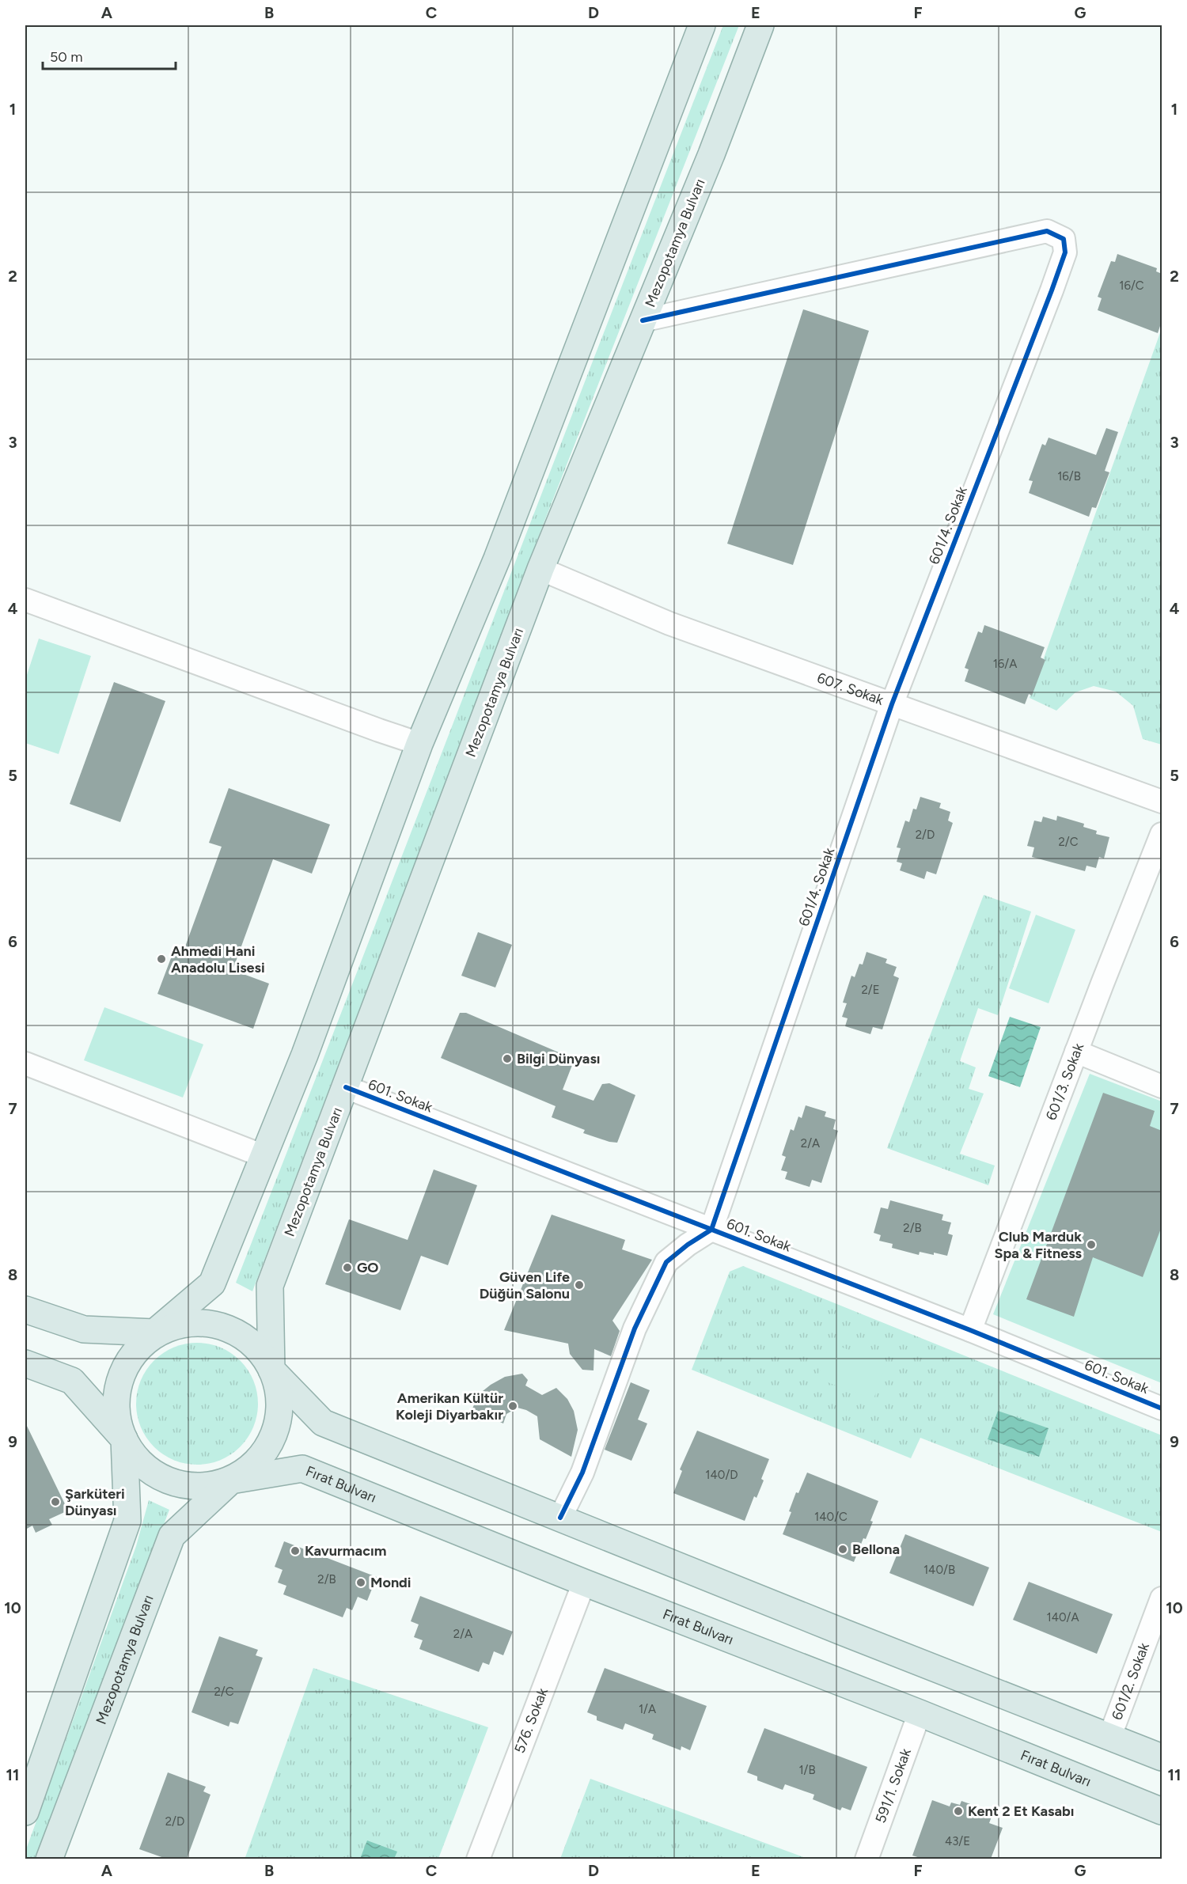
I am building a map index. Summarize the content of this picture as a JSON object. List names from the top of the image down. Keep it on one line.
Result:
{"streets":{"main road":["Mezopotamya Bulvarı","Fırat Bulvarı"],"street":["601/4. Sokak","607. Sokak","601/3. Sokak","601. Sokak","601/2. Sokak","576. Sokak","591/1. Sokak"]},"crossings":[["Mezopotamya Bulvarı","601/4. Sokak"],["Mezopotamya Bulvarı","607. Sokak"],["Mezopotamya Bulvarı","601. Sokak"],["Mezopotamya Bulvarı","Fırat Bulvarı"],["601/4. Sokak","607. Sokak"],["601/4. Sokak","601. Sokak"],["601/3. Sokak","601. Sokak"],["Fırat Bulvarı","576. Sokak"],["Fırat Bulvarı","591/1. Sokak"]],"places":["Ahmedi Hani Anadolu Lisesi","Bilgi Dünyası","Club Marduk Spa & Fitness","GO","Güven Life Düğün Salonu","Amerikan Kültür Koleji Diyarbakır","Şarküteri Dünyası","Bellona","Kavurmacım","Mondi","Kent 2 Et Kasabı"],"house_numbers":["16/C","16/B","16/A","2/D","2/C","2/E","2/A","2/B","140/D","140/C","140/B","2/B","140/A","2/A","2/C","1/A","1/B","2/D","43/E"],"scale_bar":"50 m","grid":{"columns":["A","B","C","D","E","F","G"],"rows":["1","2","3","4","5","6","7","8","9","10","11"]}}
